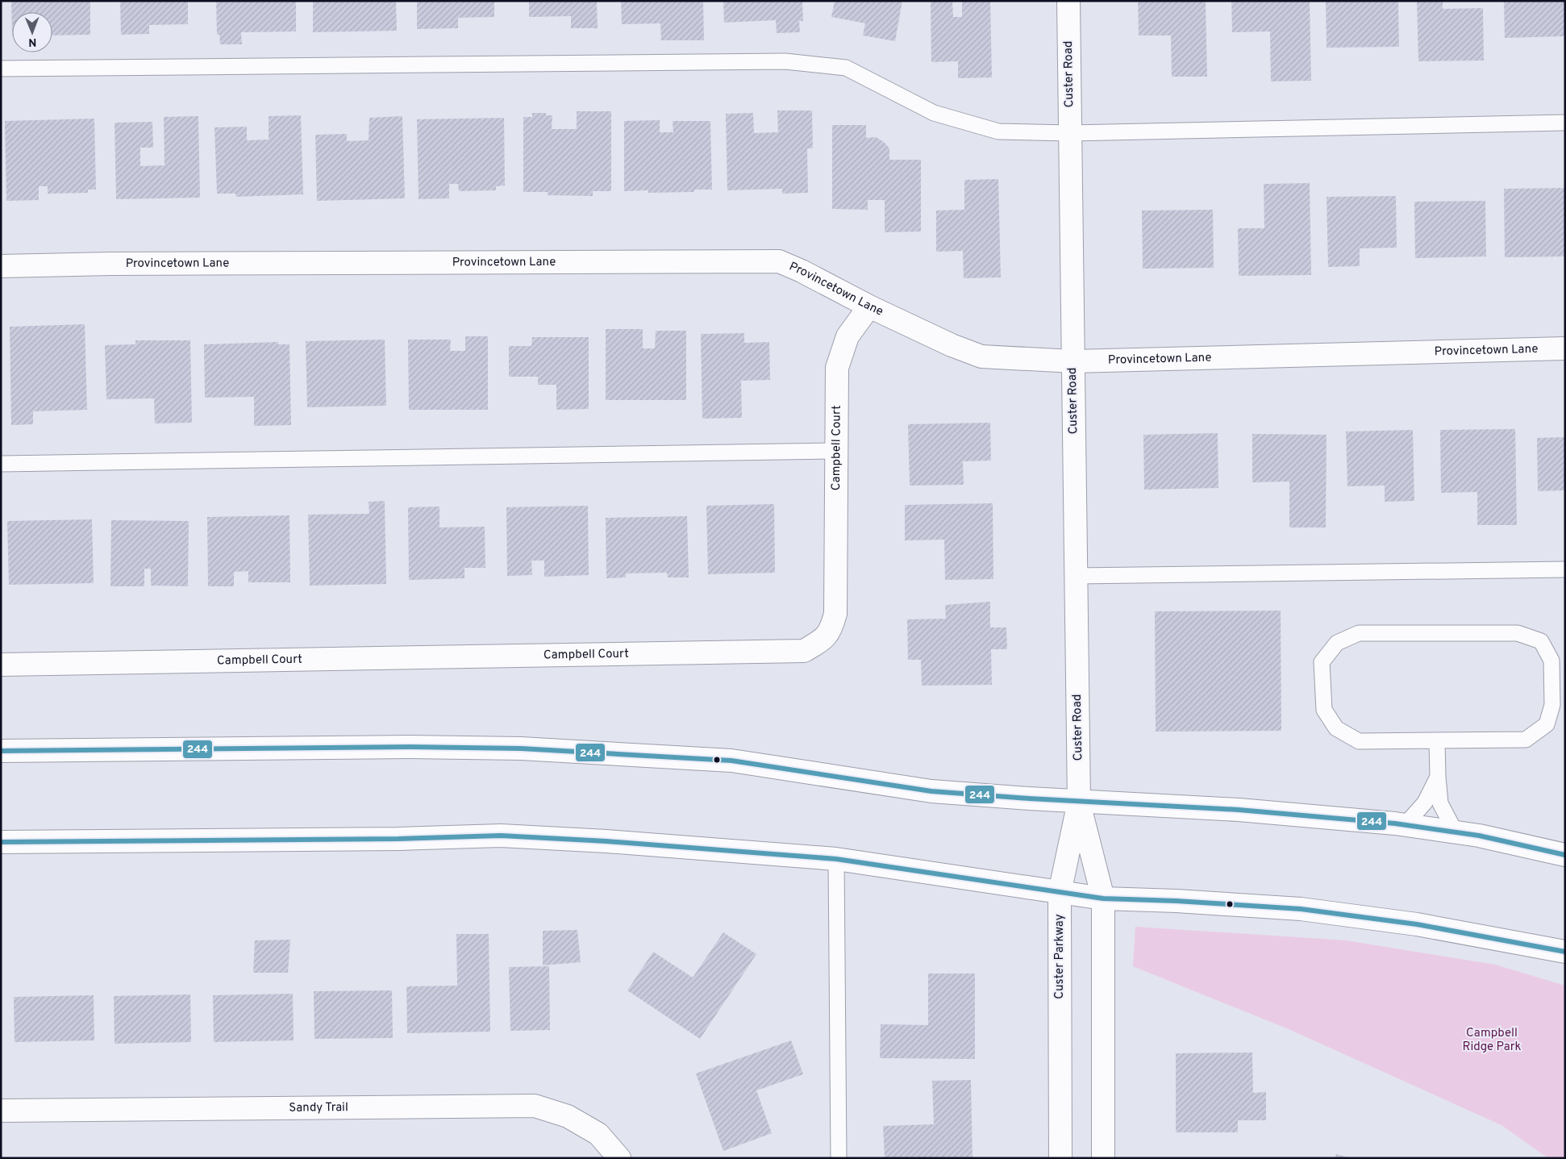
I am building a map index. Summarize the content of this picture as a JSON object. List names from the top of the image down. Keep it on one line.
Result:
{"streets":{"street":["Custer Road","Provincetown Lane","Campbell Court","Custer Parkway","Sandy Trail"]},"crossings":[["Custer Road","Provincetown Lane"],["Custer Road","Custer Parkway"],["Provincetown Lane","Campbell Court"]],"parks":["Campbell Ridge Park"],"lines":["transit line 244"],"north":"bottom"}
